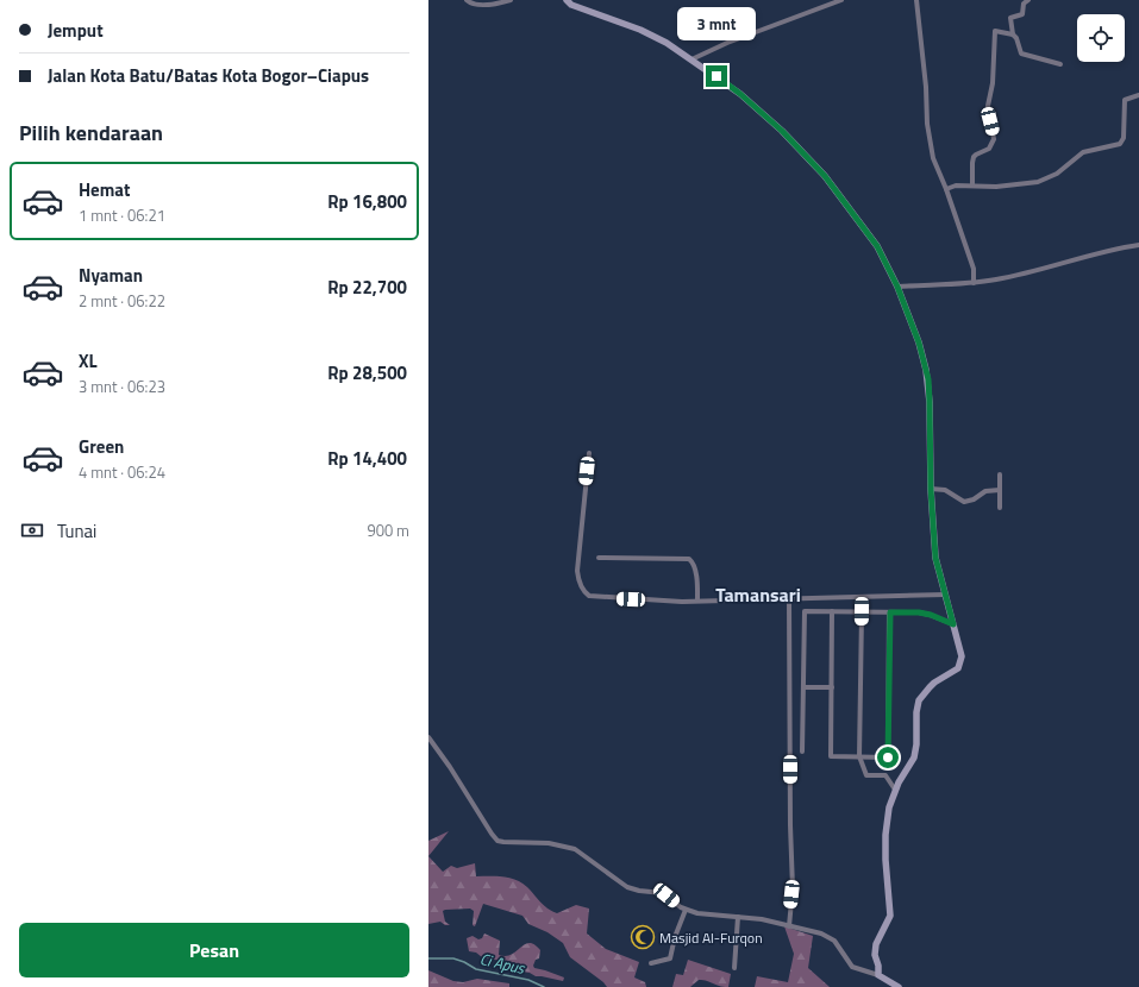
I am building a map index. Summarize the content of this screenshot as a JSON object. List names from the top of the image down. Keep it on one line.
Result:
{"districts":["Tamansari"],"water":["Ci Apus"],"places":{"mosque":["Masjid Al-Furqon"]},"page":{"banner":["Jemput","Jalan Kota Batu/Batas Kota Bogor–Ciapus"],"bubble":"3 mnt","heading":"Pilih kendaraan","list":[{"name":"Hemat","note":"1 mnt · 06:21","value":"Rp 16,800"},{"name":"Nyaman","note":"2 mnt · 06:22","value":"Rp 22,700"},{"name":"XL","note":"3 mnt · 06:23","value":"Rp 28,500"},{"name":"Green","note":"4 mnt · 06:24","value":"Rp 14,400"}],"pay":["Tunai","900 m"],"buttons":"Pesan"}}
